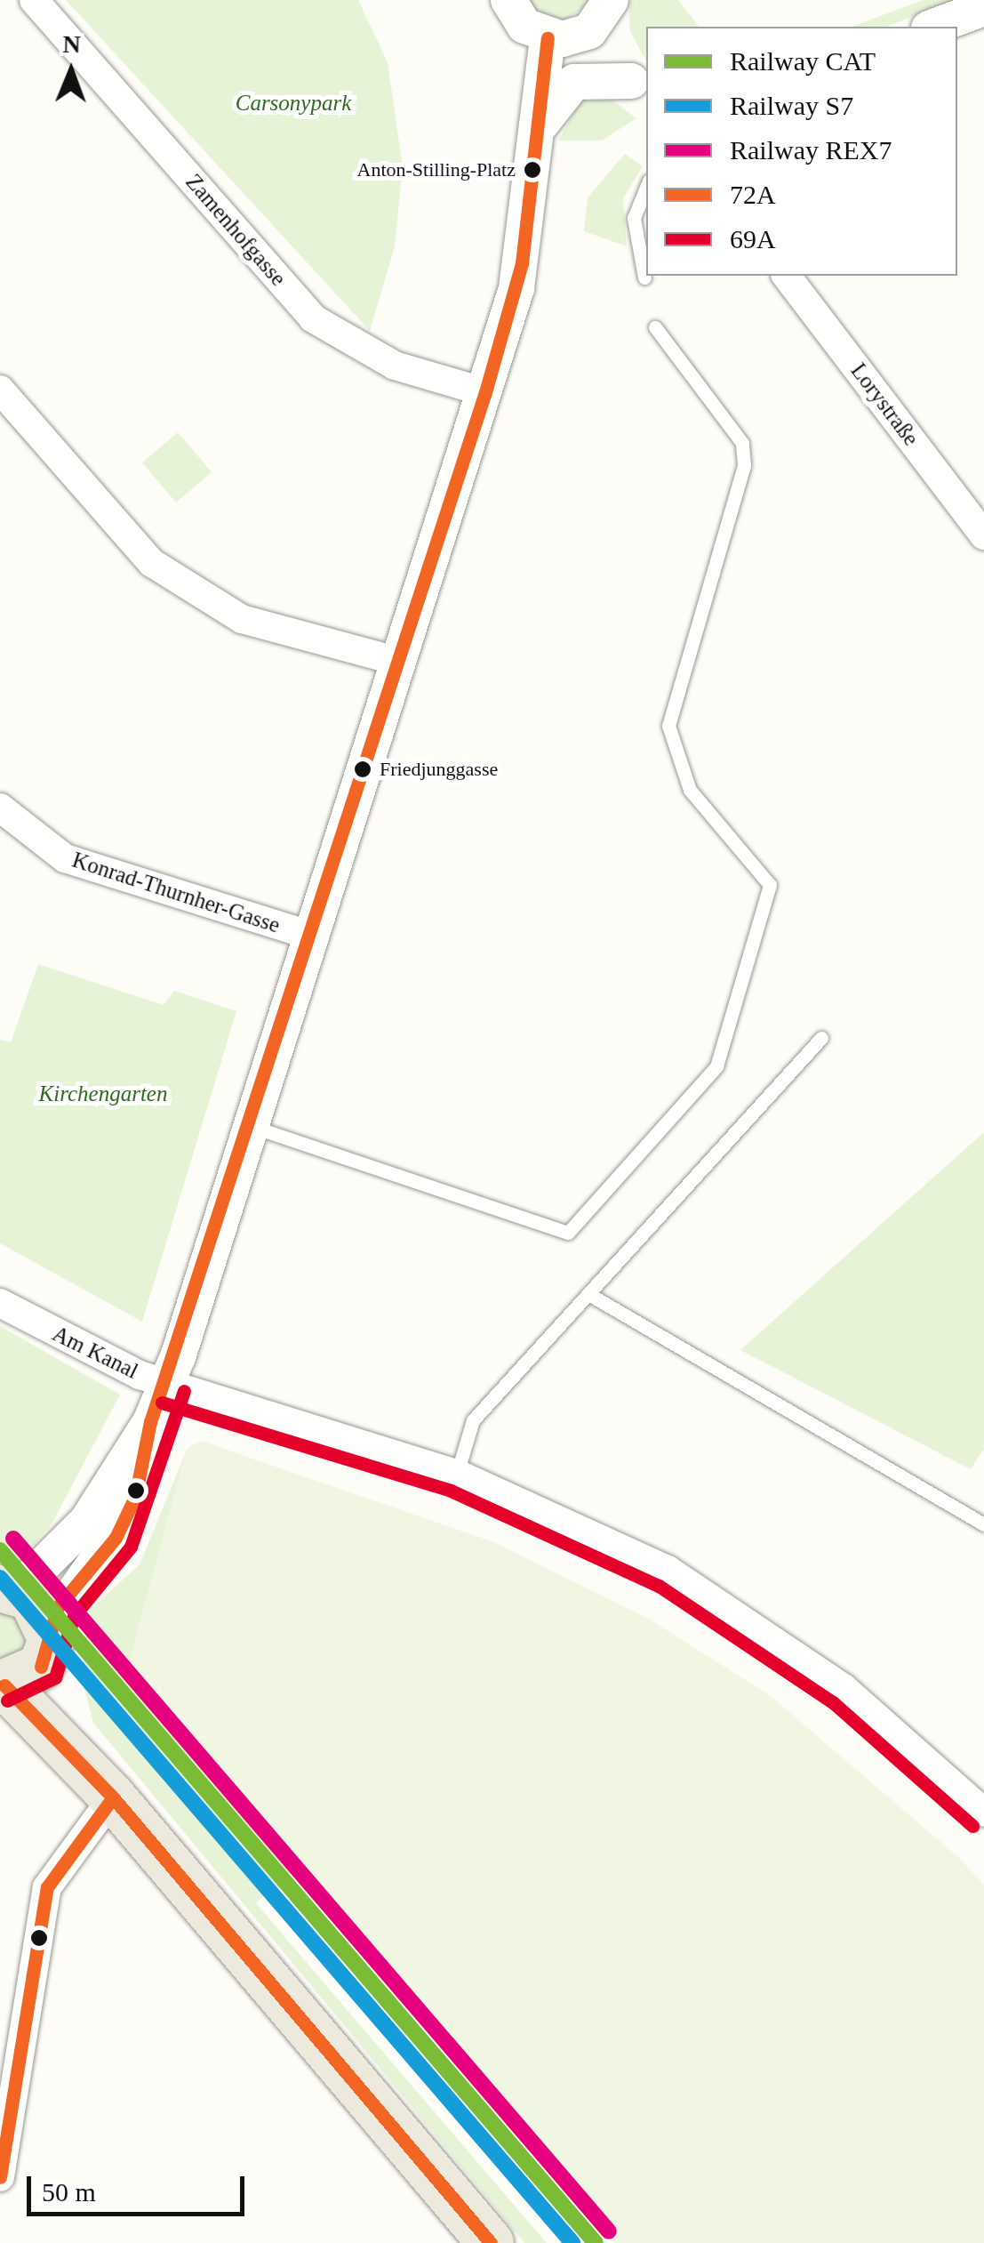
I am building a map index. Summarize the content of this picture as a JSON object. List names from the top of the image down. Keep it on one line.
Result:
{"streets":{"street":["Zamenhofgasse","Lorystraße","Konrad-Thurnher-Gasse","Am Kanal"]},"parks":["Carsonypark","Kirchengarten"],"places":["Anton-Stilling-Platz","Friedjunggasse"],"lines":["transit line 72A","transit line 69A","rail line REX7","rail line CAT","rail line S7"],"legend":["Railway CAT","Railway S7","Railway REX7","72A","69A"],"scale_bar":"50 m","north":"top"}
